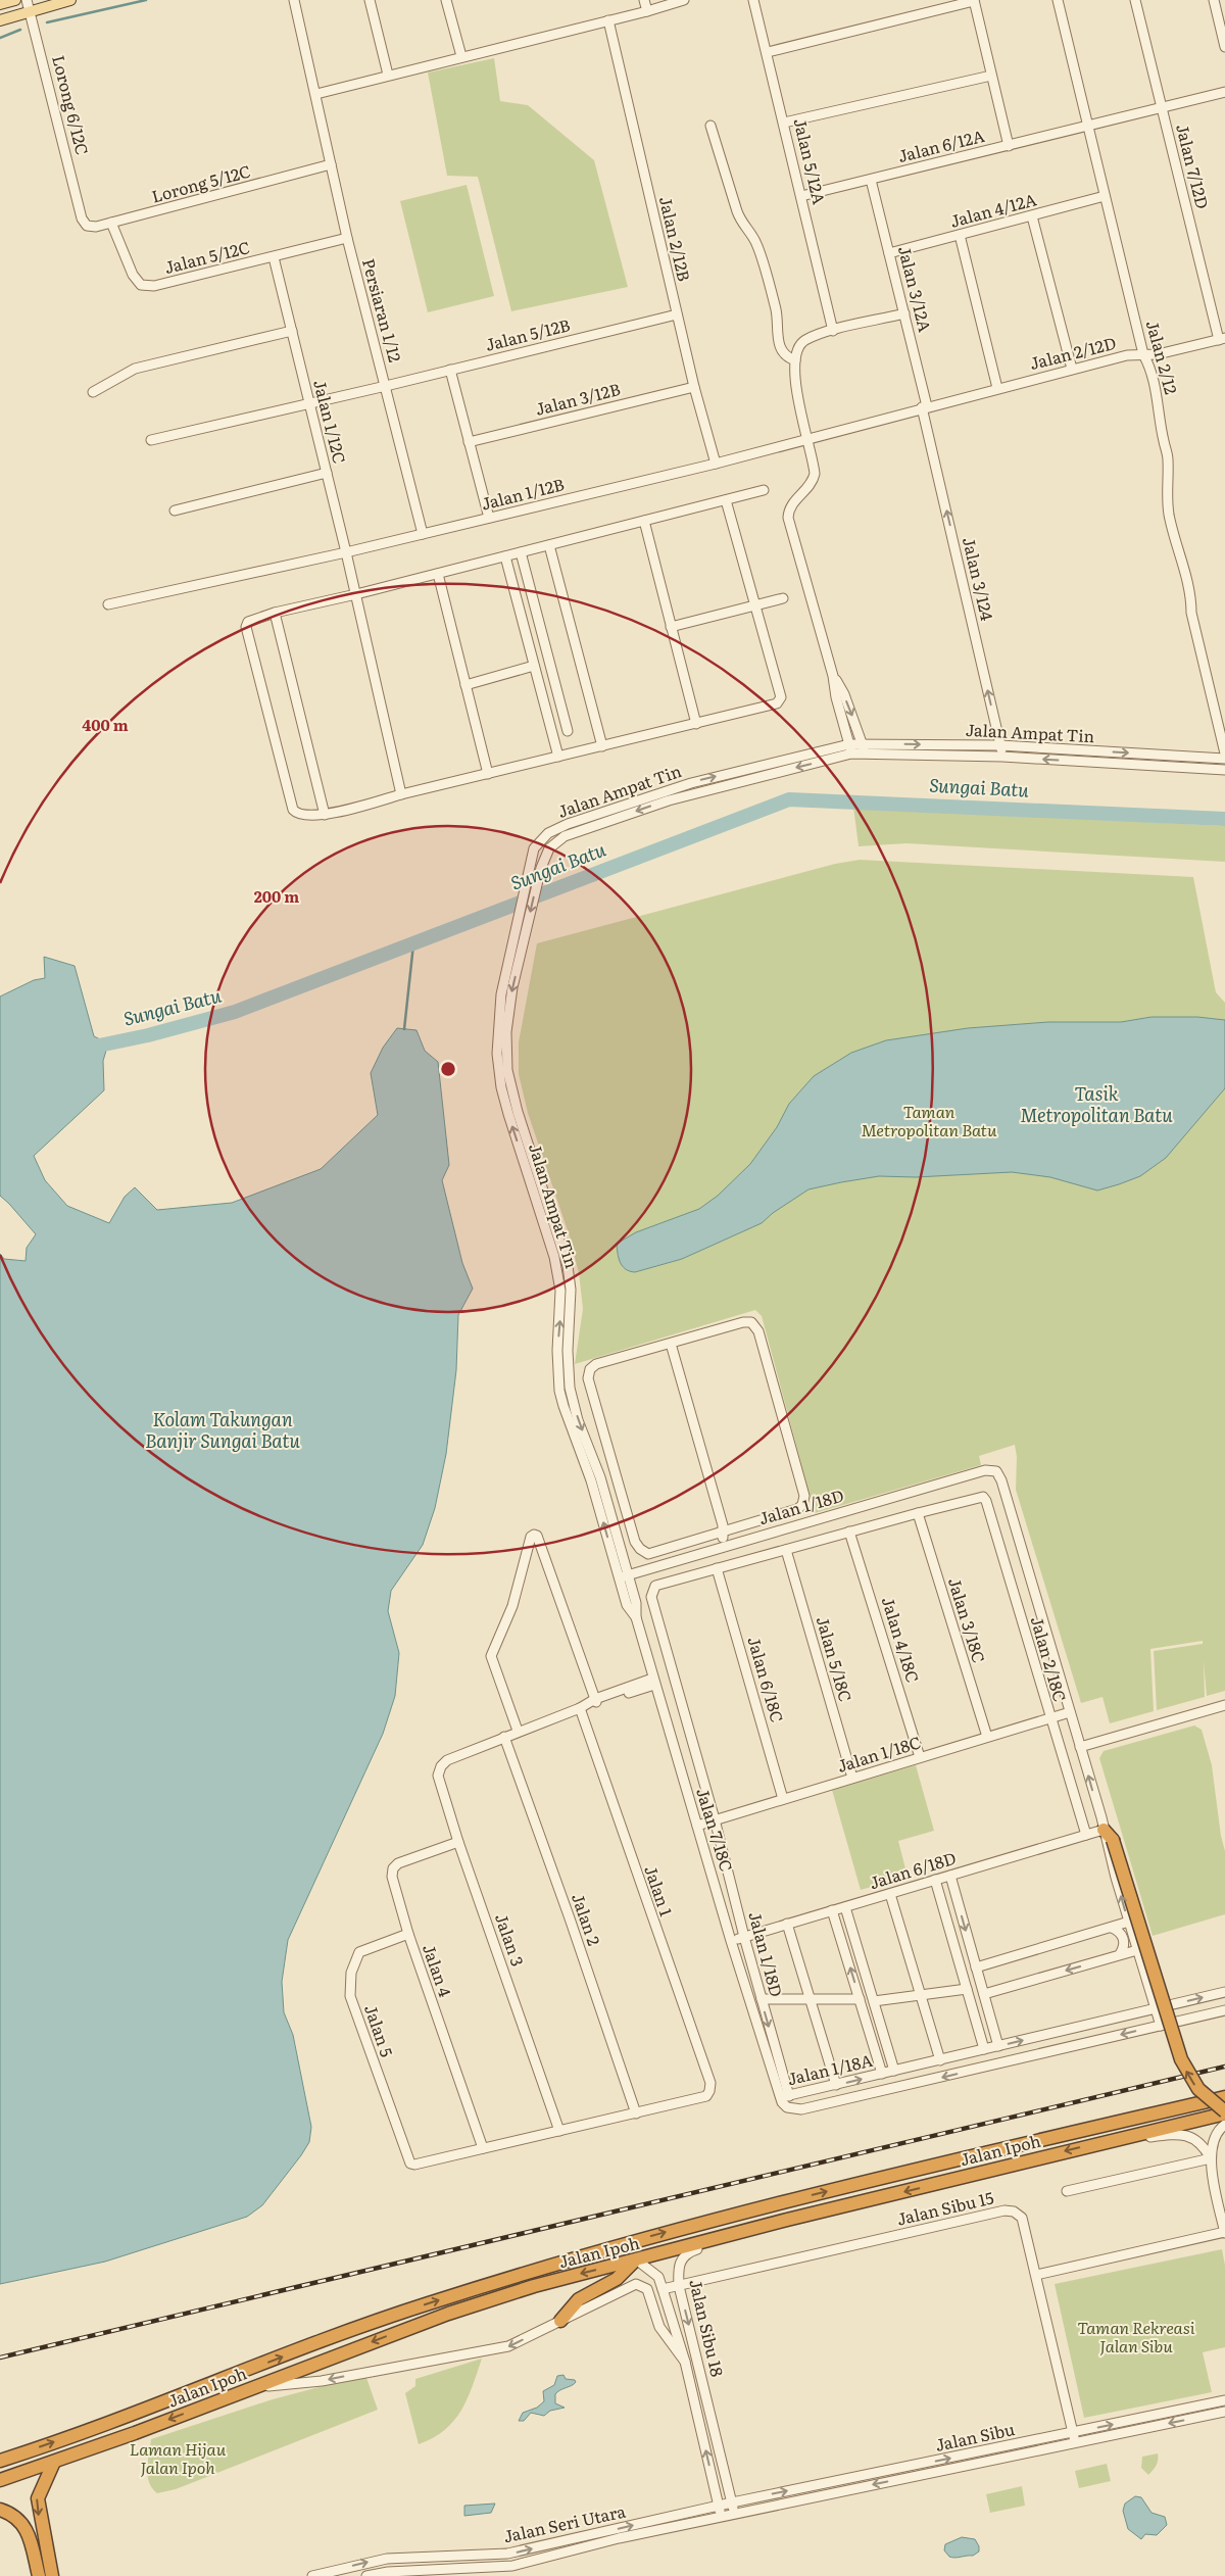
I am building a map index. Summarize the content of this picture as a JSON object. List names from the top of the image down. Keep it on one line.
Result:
{"streets":{"highway":["Jalan Ipoh"],"street":["Lorong 6/12C","Jalan 6/12A","Jalan 5/12A","Jalan 7/12D","Lorong 5/12C","Jalan 4/12A","Jalan 2/12B","Jalan 5/12C","Jalan 3/12A","Persiaran 1/12","Jalan 5/12B","Jalan 2/12D","Jalan 2/12","Jalan 3/12B","Jalan 1/12C","Jalan 1/12B","Jalan 3/124","Jalan Ampat Tin","Jalan 1/18D","Jalan 3/18C","Jalan 4/18C","Jalan 5/18C","Jalan 2/18C","Jalan 6/18C","Jalan 1/18C","Jalan 7/18C","Jalan 6/18D","Jalan 1","Jalan 2","Jalan 3","Jalan 4","Jalan 5","Jalan 1/18A","Jalan Sibu 15","Jalan Sibu 18","Jalan Sibu","Jalan Seri Utara"]},"crossings":[["Lorong 6/12C","Lorong 5/12C"],["Jalan 6/12A","Jalan 5/12A"],["Jalan 6/12A","Jalan 7/12D"],["Jalan 6/12A","Jalan 3/12A"],["Jalan 6/12A","Jalan 2/12"],["Jalan 7/12D","Jalan 2/12D"],["Lorong 5/12C","Jalan 5/12C"],["Lorong 5/12C","Persiaran 1/12"],["Jalan 4/12A","Jalan 3/12A"],["Jalan 4/12A","Jalan 2/12"],["Jalan 2/12B","Jalan 5/12B"],["Jalan 2/12B","Jalan 3/12B"],["Jalan 2/12B","Jalan 1/12B"],["Jalan 5/12C","Persiaran 1/12"],["Jalan 5/12C","Jalan 1/12C"],["Jalan 3/12A","Jalan 2/12D"],["Jalan 3/12A","Jalan 1/12B"],["Jalan 3/12A","Jalan 3/124"],["Persiaran 1/12","Jalan 5/12B"],["Persiaran 1/12","Jalan 1/12B"],["Jalan 5/12B","Jalan 1/12C"],["Jalan 2/12D","Jalan 2/12"],["Jalan 2/12D","Jalan 1/12B"],["Jalan 2/12D","Jalan 3/124"],["Jalan 1/12C","Jalan 1/12B"],["Jalan 1/12B","Jalan 3/124"],["Jalan 3/124","Jalan Ampat Tin"],["Jalan Ampat Tin","Jalan 1/18D"],["Jalan Ampat Tin","Jalan 7/18C"],["Jalan 1/18D","Jalan 1/18C"],["Jalan 1/18D","Jalan 7/18C"],["Jalan 1/18D","Jalan 6/18D"],["Jalan 1/18D","Jalan 1/18A"],["Jalan 3/18C","Jalan 2/18C"],["Jalan 3/18C","Jalan 1/18C"],["Jalan 4/18C","Jalan 1/18C"],["Jalan 5/18C","Jalan 1/18C"],["Jalan 2/18C","Jalan 1/18C"],["Jalan 2/18C","Jalan 6/18D"],["Jalan 6/18C","Jalan 1/18C"],["Jalan 6/18C","Jalan 7/18C"],["Jalan 1/18C","Jalan 7/18C"],["Jalan 7/18C","Jalan 6/18D"],["Jalan 7/18C","Jalan 1/18A"],["Jalan 1","Jalan 2"],["Jalan 2","Jalan 3"],["Jalan 3","Jalan 4"],["Jalan 4","Jalan 5"],["Jalan Ipoh","Jalan Sibu 18"],["Jalan Sibu 15","Jalan Sibu 18"],["Jalan Sibu 15","Jalan Sibu"],["Jalan Sibu 18","Jalan Sibu"],["Jalan Sibu 18","Jalan Seri Utara"],["Jalan Sibu","Jalan Seri Utara"]],"one_way":["Jalan 3/124"],"water":["Sungai Batu","Tasik Metropolitan Batu","Kolam Takungan Banjir Sungai Batu"],"parks":["Taman Metropolitan Batu","Taman Rekreasi Jalan Sibu","Laman Hijau Jalan Ipoh"],"rings":["400 m","200 m"]}
